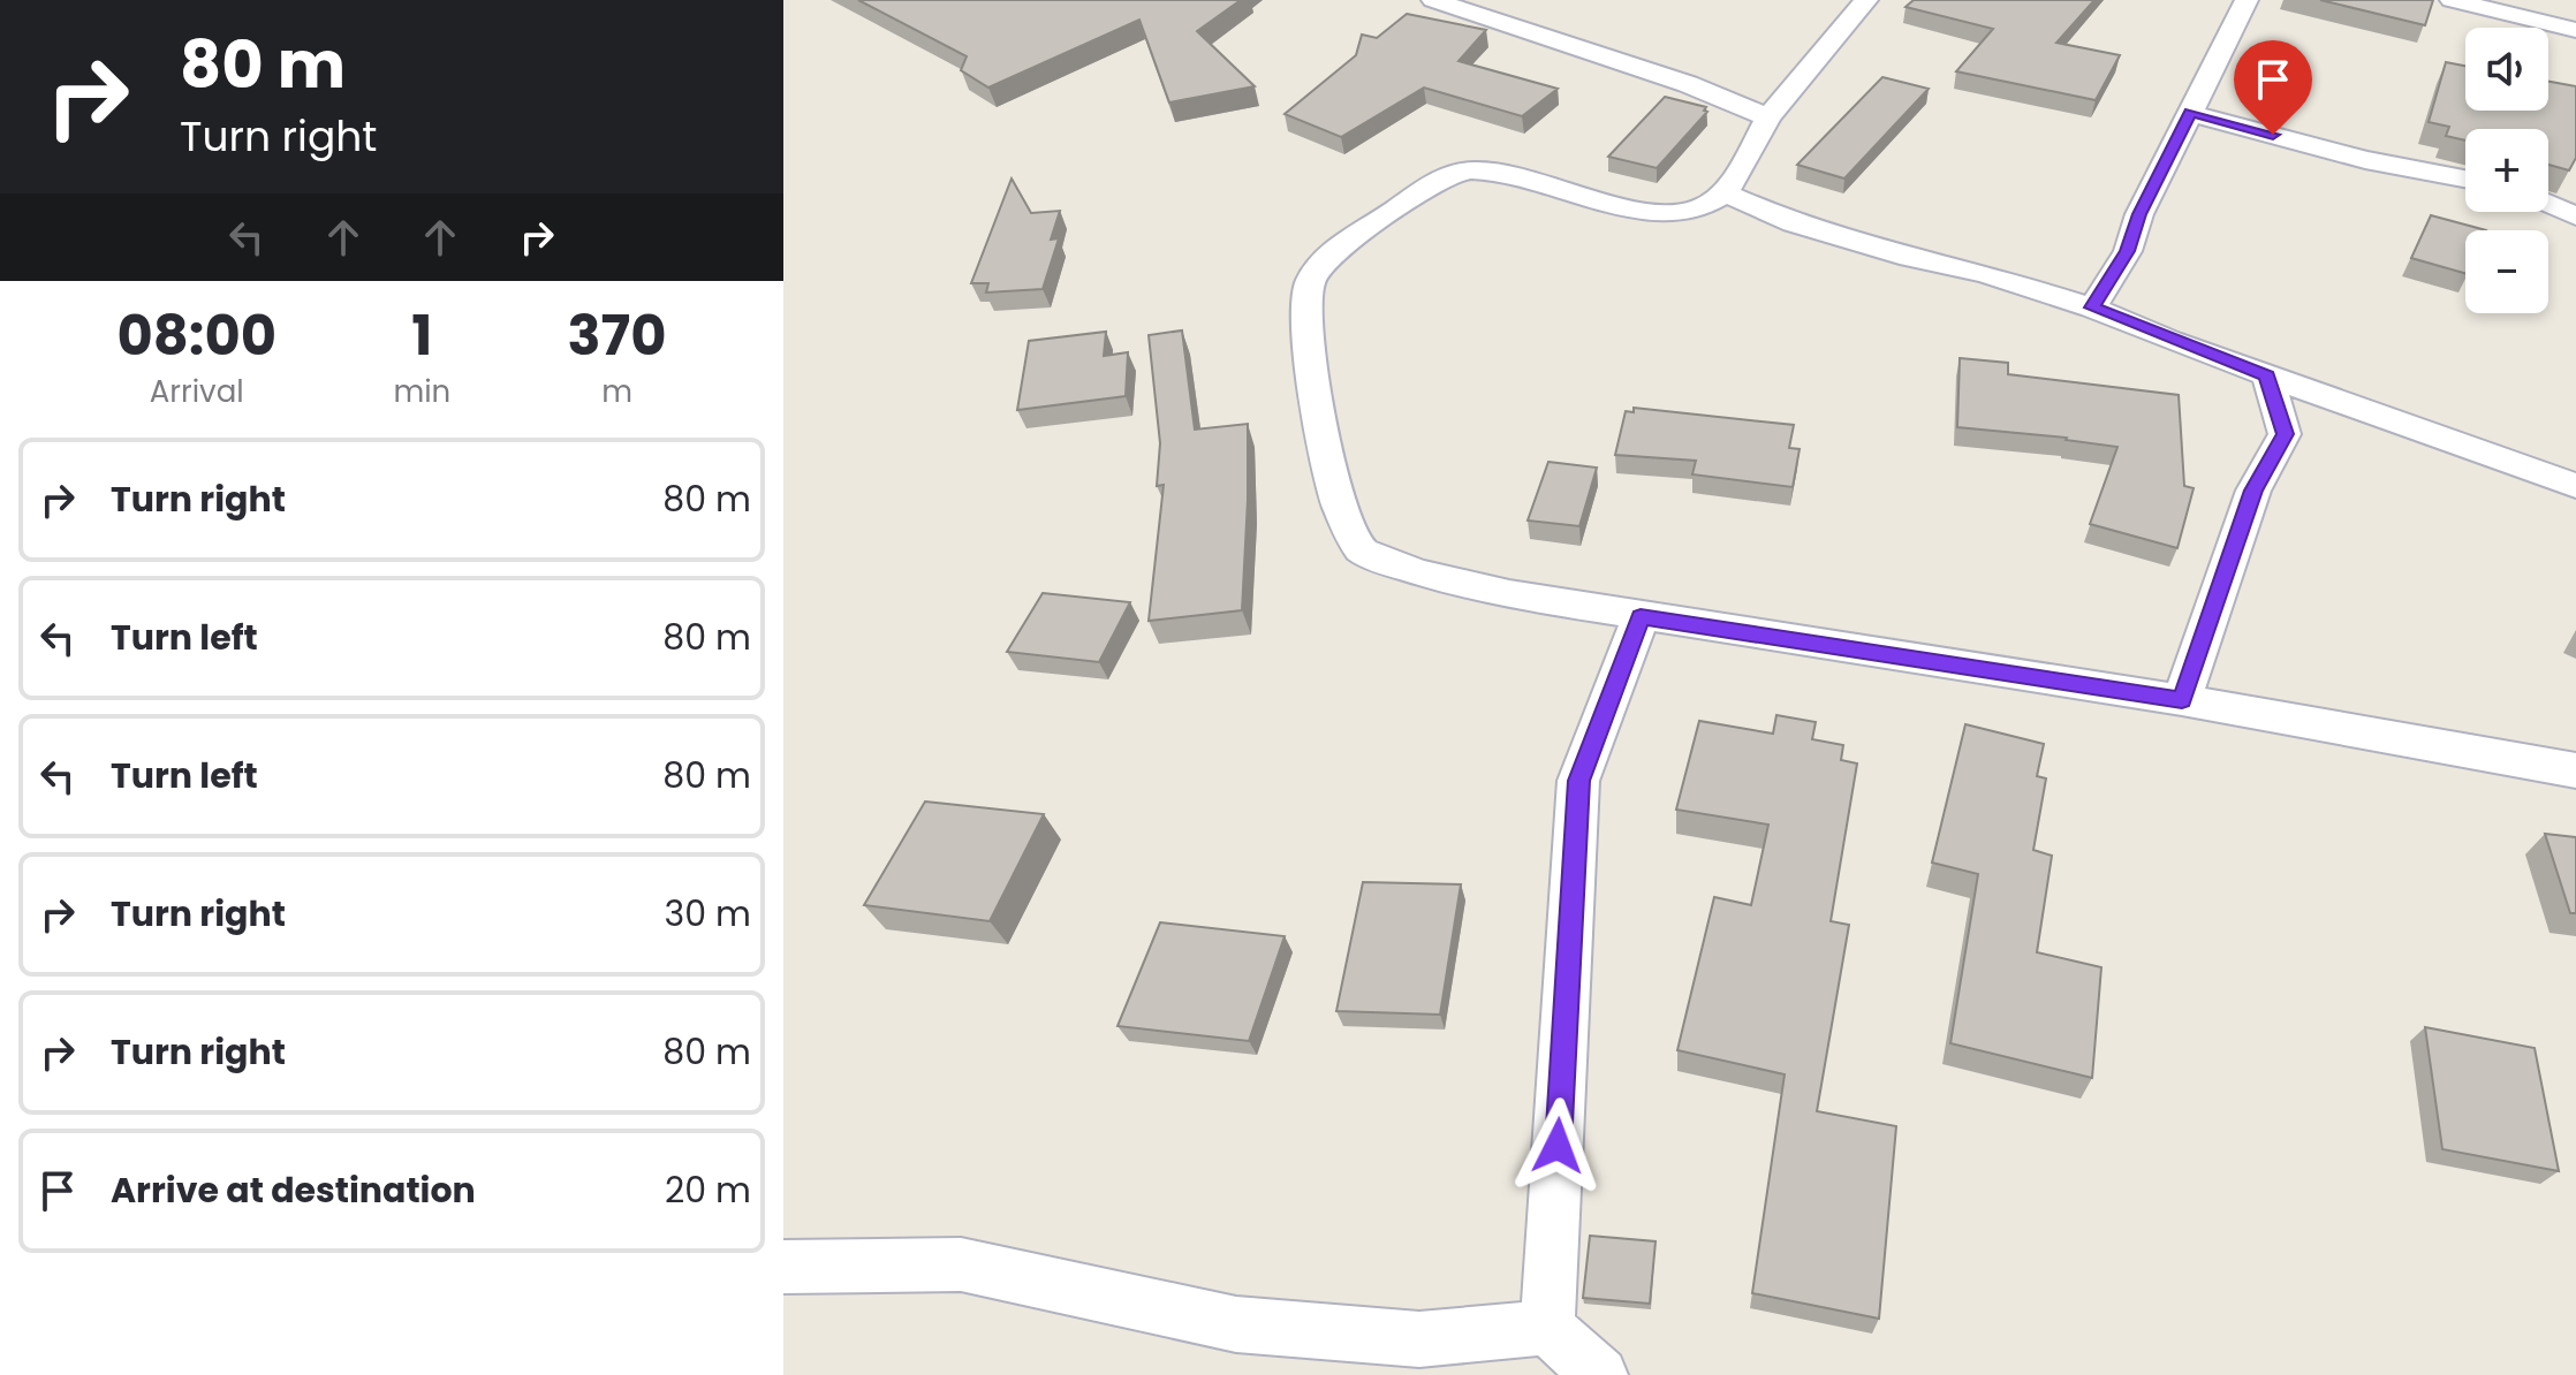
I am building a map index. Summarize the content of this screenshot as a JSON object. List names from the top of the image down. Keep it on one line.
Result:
{"page":{"turn":["80 m","Turn right"],"map_buttons":["+","−"],"eta":["08:00","Arrival","1","min","370","m"],"list":[{"name":"Turn right","value":"80 m"},{"name":"Turn left","value":"80 m"},{"name":"Turn left","value":"80 m"},{"name":"Turn right","value":"30 m"},{"name":"Turn right","value":"80 m"},{"name":"Arrive at destination","value":"20 m"}]}}
